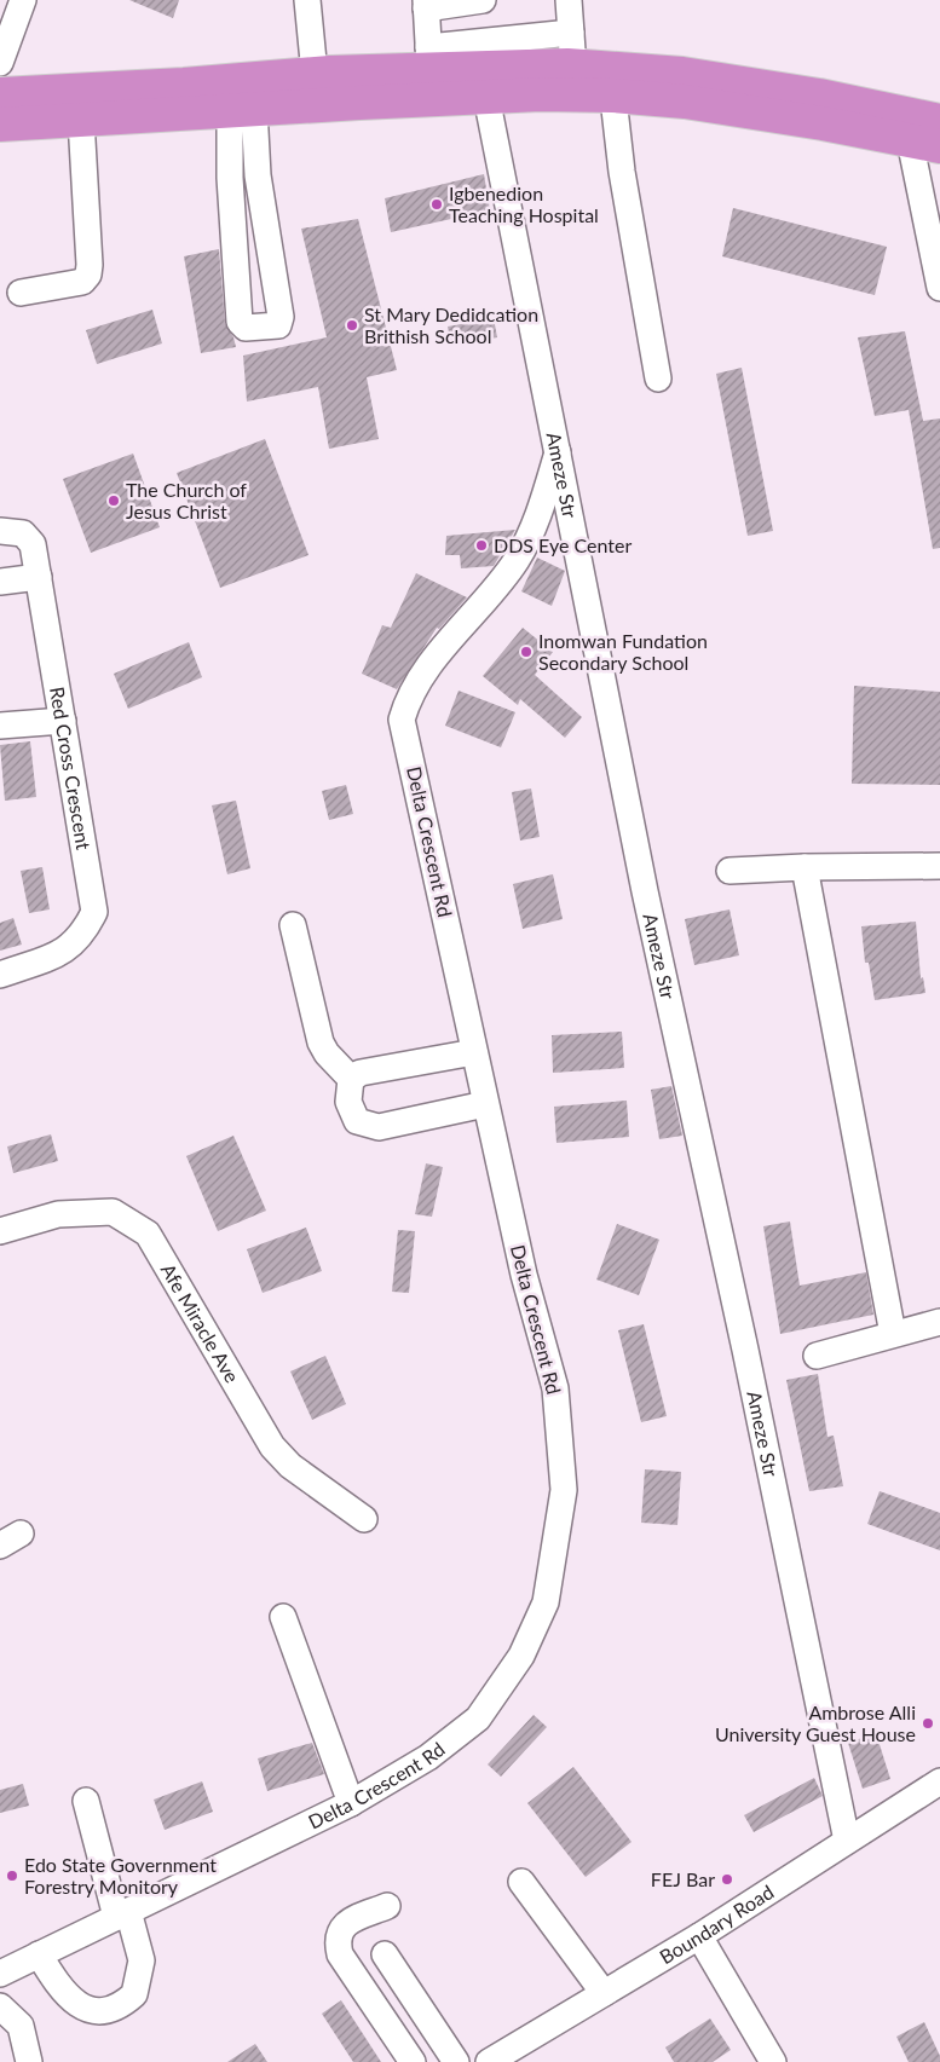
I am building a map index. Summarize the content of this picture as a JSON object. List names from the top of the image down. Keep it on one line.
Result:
{"streets":{"street":["Ameze Str","Red Cross Crescent","Delta Crescent Rd","Afe Miracle Ave","Boundary Road"]},"crossings":[["Ameze Str","Delta Crescent Rd"],["Ameze Str","Boundary Road"]],"places":["Igbenedion Teaching Hospital","St Mary Dedidcation Brithish School","The Church of Jesus Christ","DDS Eye Center","Inomwan Fundation Secondary School","Ambrose Alli University Guest House","Edo State Government Forestry Monitory","FEJ Bar"]}
